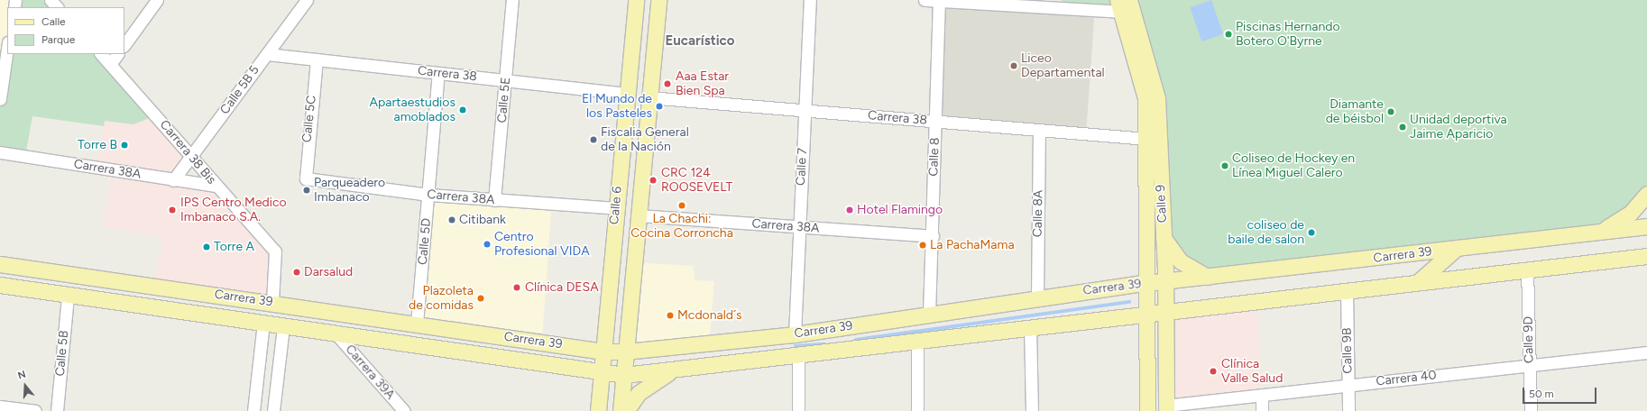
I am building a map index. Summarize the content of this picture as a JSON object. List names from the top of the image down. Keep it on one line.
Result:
{"streets":{"main road":["Calle 9","Calle 6","Carrera 39"],"street":["Carrera 38","Calle 5B 5","Calle 5E","Calle 5C","Carrera 38 Bis","Calle 8","Calle 7","Carrera 38A","Calle 8A","Calle 5D","Calle 9D","Calle 9B","Calle 5B","Carrera 39A","Carrera 40"]},"crossings":[["Carrera 38","Calle 5B 5"],["Carrera 38","Calle 5E"],["Carrera 38","Calle 5C"],["Carrera 38","Calle 8"],["Carrera 38","Calle 7"],["Carrera 38","Calle 9"],["Carrera 38","Calle 6"],["Carrera 38","Calle 8A"],["Carrera 38","Calle 5D"],["Calle 5B 5","Carrera 38 Bis"],["Calle 5B 5","Carrera 38A"],["Calle 5E","Carrera 38A"],["Calle 5C","Carrera 38A"],["Carrera 38 Bis","Carrera 38A"],["Carrera 38 Bis","Carrera 39"],["Calle 8","Carrera 38A"],["Calle 8","Carrera 39"],["Calle 7","Carrera 38A"],["Calle 7","Carrera 39"],["Carrera 38A","Calle 6"],["Carrera 38A","Calle 5D"],["Calle 9","Carrera 39"],["Calle 9","Carrera 40"],["Calle 6","Carrera 39"],["Calle 8A","Carrera 39"],["Calle 5D","Carrera 39"],["Carrera 39","Calle 9D"],["Carrera 39","Calle 9B"],["Carrera 39","Calle 5B"],["Carrera 39","Carrera 39A"],["Calle 9D","Carrera 40"],["Calle 9B","Carrera 40"]],"districts":["Eucarístico"],"places":["Piscinas Hernando Botero O'Byrne","Liceo Departamental","Aaa Estar Bien Spa","El Mundo de los Pasteles","Apartaestudios amoblados","Diamante de béisbol","Unidad deportiva Jaime Aparicio","Fiscalia General de la Nación","Torre B","Coliseo de Hockey en Línea Miguel Calero","CRC 124 ROOSEVELT","Parqueadero Imbanaco","La Chachi: Cocina Corroncha","IPS Centro Medico Imbanaco S.A.","Hotel Flamingo","Citibank","coliseo de baile de salon","Centro Profesional VIDA","La PachaMama","Torre A","Darsalud","Clínica DESA","Plazoleta de comidas","Mcdonald´s","Clínica Valle Salud"],"legend":["Calle","Parque"],"scale_bar":"50 m","north":"top"}
